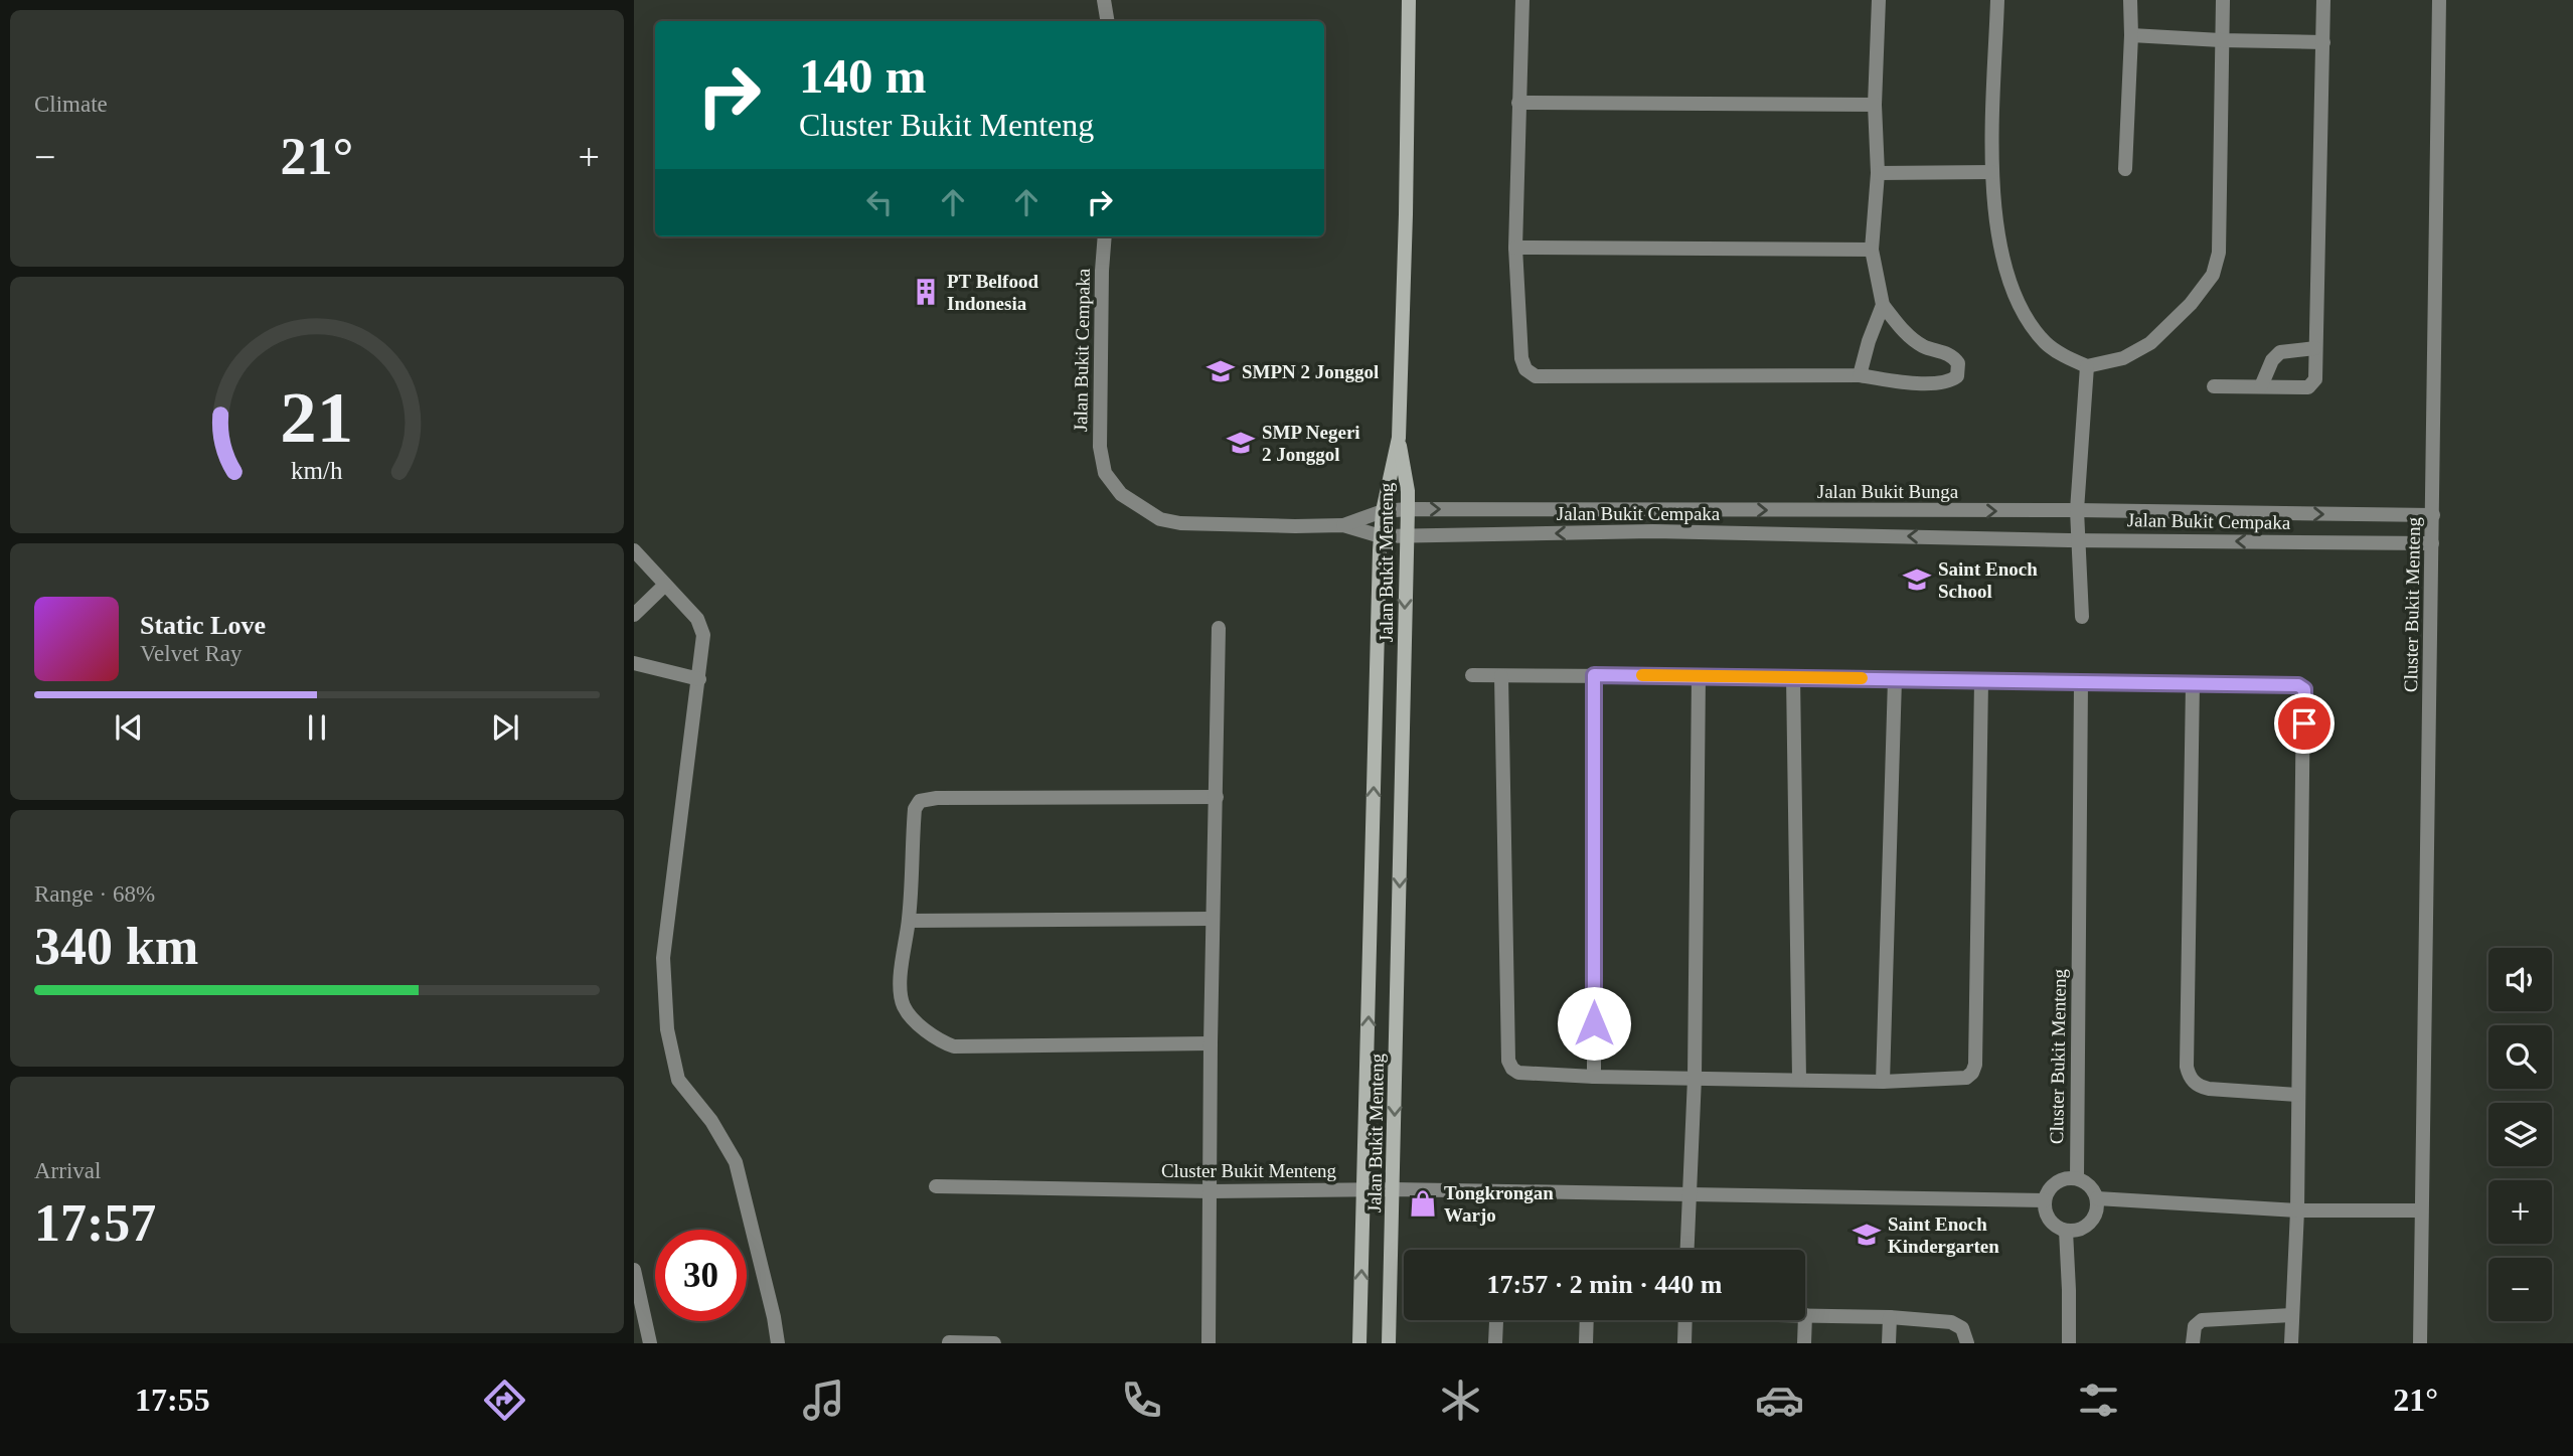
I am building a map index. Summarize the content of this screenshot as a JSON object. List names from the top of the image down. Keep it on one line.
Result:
{"streets":{"street":["Jalan Bukit Cempaka","Jalan Bukit Bunga","Jalan Bukit Menteng","Cluster Bukit Menteng"]},"crossings":[["Jalan Bukit Cempaka","Jalan Bukit Bunga"],["Jalan Bukit Cempaka","Jalan Bukit Menteng"],["Jalan Bukit Cempaka","Cluster Bukit Menteng"],["Jalan Bukit Bunga","Jalan Bukit Menteng"],["Jalan Bukit Bunga","Cluster Bukit Menteng"],["Jalan Bukit Menteng","Cluster Bukit Menteng"]],"one_way":["Jalan Bukit Cempaka","Jalan Bukit Bunga"],"places":{"building":["PT Belfood Indonesia"],"school or university":["SMPN 2 Jonggol","SMP Negeri 2 Jonggol","Saint Enoch School","Saint Enoch Kindergarten"],"shop":["Tongkrongan Warjo"]},"page":{"tile":["Climate",["Range · 68%","340 km"],["Arrival","17:57"]],"turn":["140 m","Cluster Bukit Menteng"],"heat":["−","21°","+"],"song":["Static Love","Velvet Ray"],"map_buttons":["+","−"],"limit":"30","trip":"17:57 · 2 min · 440 m","tabs":["17:55","21°"],"gauge":["21","km/h"]}}
